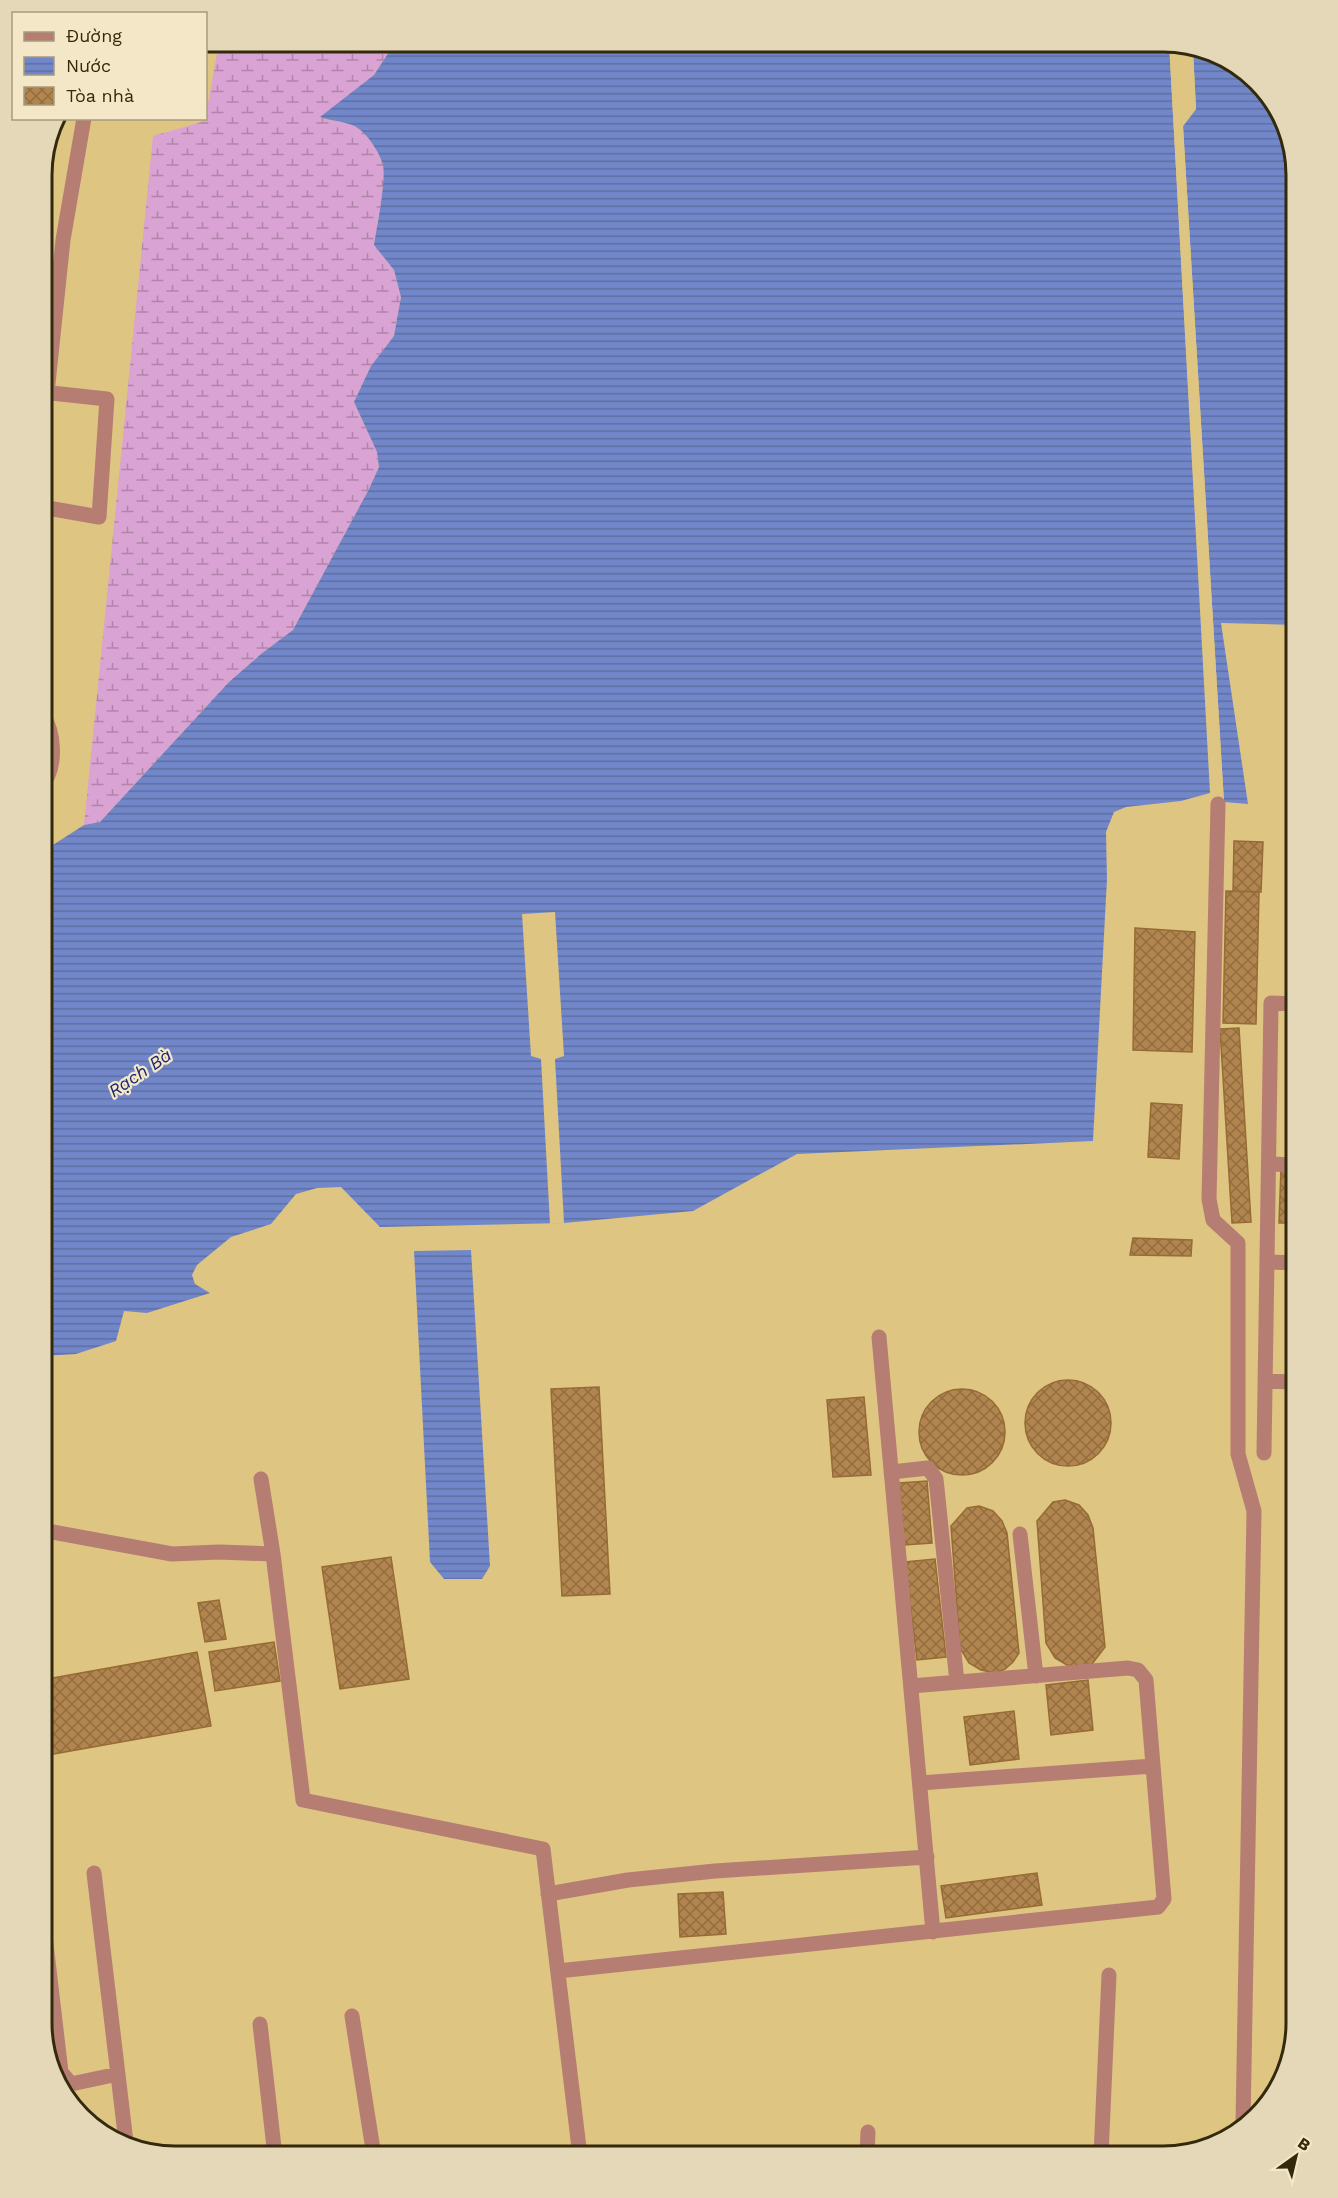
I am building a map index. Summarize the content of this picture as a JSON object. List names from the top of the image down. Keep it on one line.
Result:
{"water":["Rạch Bà"],"legend":["Đường","Nước","Tòa nhà"],"north":"top right"}
